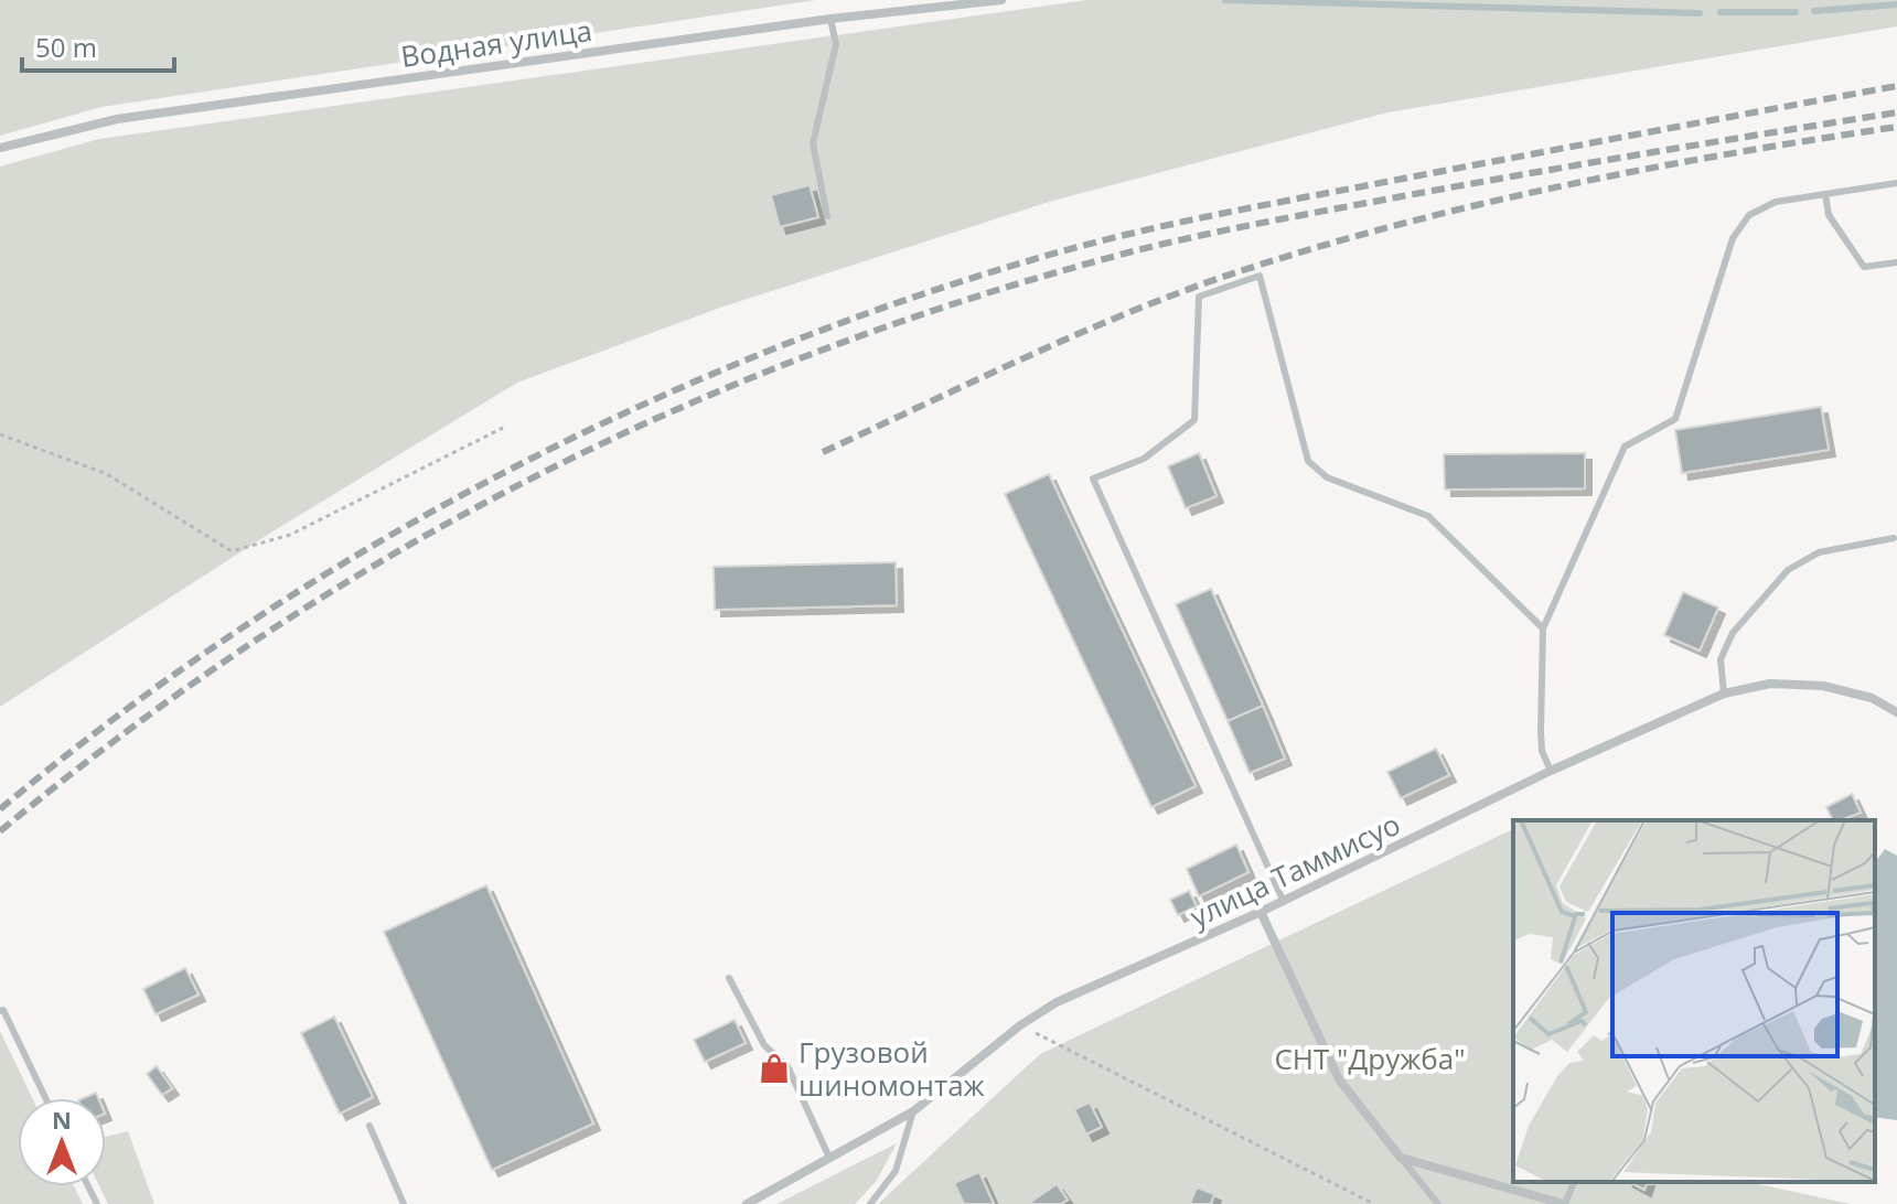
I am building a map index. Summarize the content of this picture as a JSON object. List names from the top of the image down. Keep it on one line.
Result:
{"streets":{"street":["Водная улица","улица Таммисуо"]},"parks":["СНТ \"Дружба\""],"places":{"shop":["Грузовой шиномонтаж"]},"scale_bar":"50 m","north":"top"}
